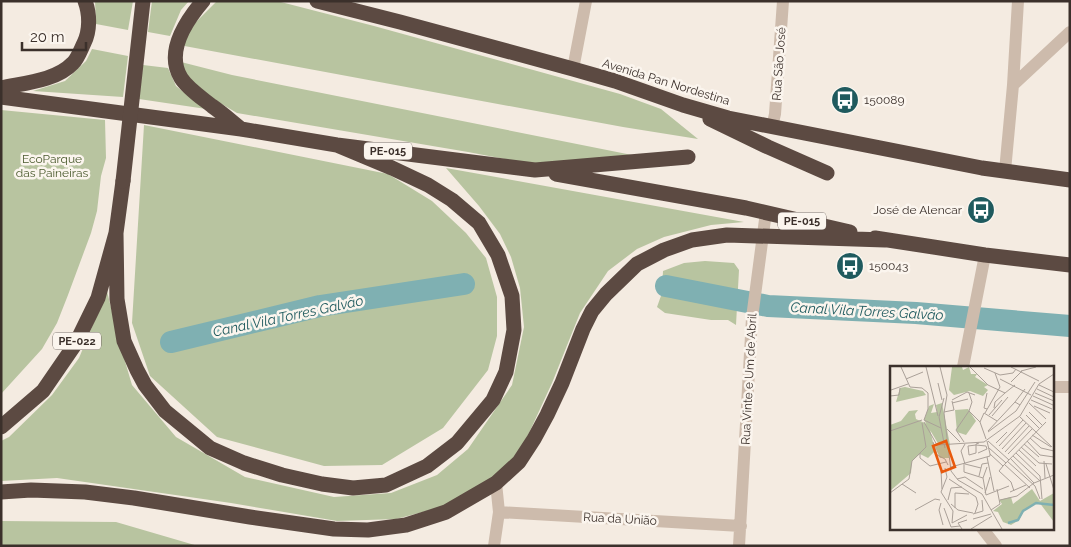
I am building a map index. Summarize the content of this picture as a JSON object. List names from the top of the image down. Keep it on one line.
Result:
{"streets":{"highway":["Avenida Pan Nordestina","PE-015","PE-022"],"street":["Rua São José","Rua Vinte e Um de Abril","Rua da União"]},"crossings":[["Rua São José","Avenida Pan Nordestina"],["PE-015","Rua Vinte e Um de Abril"],["Rua Vinte e Um de Abril","Rua da União"]],"water":["Canal Vila Torres Galvão"],"parks":["EcoParque das Paineiras"],"places":{"bus stop":["150089","José de Alencar","150043"]},"scale_bar":"20 m"}
